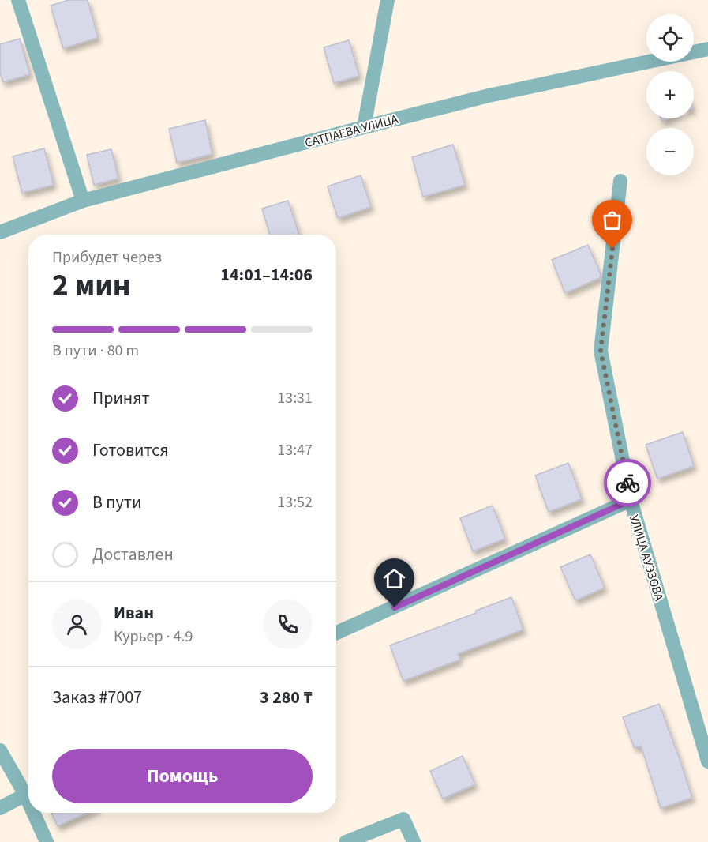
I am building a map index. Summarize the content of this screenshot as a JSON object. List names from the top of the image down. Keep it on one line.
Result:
{"streets":{"street":["САТПАЕВА УЛИЦА","УЛИЦА АУЭЗОВА"]},"page":{"map_buttons":["+","−"],"heading":["2 мин","Прибудет через","14:01–14:06"],"panel":["Иван","Курьер · 4.9","Заказ #7007","3 280 ₸"],"bar":"В пути · 80 m","list":[["Принят","13:31"],["Готовится","13:47"],["В пути","13:52"],"Доставлен"],"buttons":"Помощь"}}
